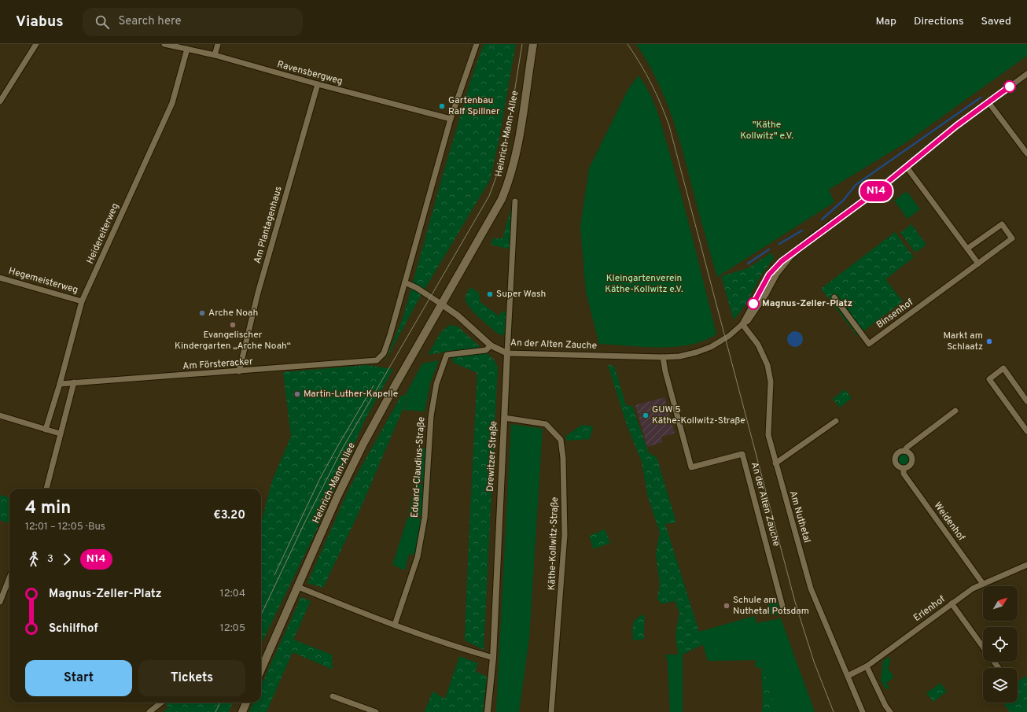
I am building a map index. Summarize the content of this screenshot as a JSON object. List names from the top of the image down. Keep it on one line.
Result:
{"streets":{"main road":["Heinrich-Mann-Allee"],"street":["Ravensbergweg","Am Plantagenhaus","Heidereiterweg","Hegemeisterweg","Binsenhof","An der Alten Zauche","Am Försteracker","Drewitzer Straße","Eduard-Claudius-Straße","Am Nuthetal","Weidenhof","Käthe-Kollwitz-Straße","Erlenhof"]},"crossings":[["Ravensbergweg","Am Plantagenhaus"],["Ravensbergweg","Heidereiterweg"],["Heinrich-Mann-Allee","An der Alten Zauche"],["Am Plantagenhaus","Am Försteracker"],["Heidereiterweg","Hegemeisterweg"],["Heidereiterweg","Am Försteracker"],["An der Alten Zauche","Drewitzer Straße"],["An der Alten Zauche","Eduard-Claudius-Straße"],["An der Alten Zauche","Am Nuthetal"],["Drewitzer Straße","Käthe-Kollwitz-Straße"],["Am Nuthetal","Erlenhof"],["Weidenhof","Erlenhof"]],"parks":["\"Käthe Kollwitz\" e.V.","Kleingartenverein Käthe-Kollwitz e.V."],"places":["Gartenbau Ralf Spillner","Super Wash","Magnus-Zeller-Platz","Arche Noah","Evangelischer Kindergarten „Arche Noah“","Markt am Schlaatz","Martin-Luther-Kapelle","GUW 5 Käthe-Kollwitz-Straße","Schule am Nuthetal Potsdam"],"lines":["bus line N14"],"north":"top right","page":{"header":"Viabus","search":"Search here","nav":["Map","Directions","Saved"],"on_map":"N14","heading":["4 min","12:01 – 12:05 · Bus","€3.20"],"legs":["3","N14"],"list":[{"name":"Magnus-Zeller-Platz","value":"12:04"},{"name":"Schilfhof","value":"12:05"}],"buttons":["Start","Tickets"]}}
